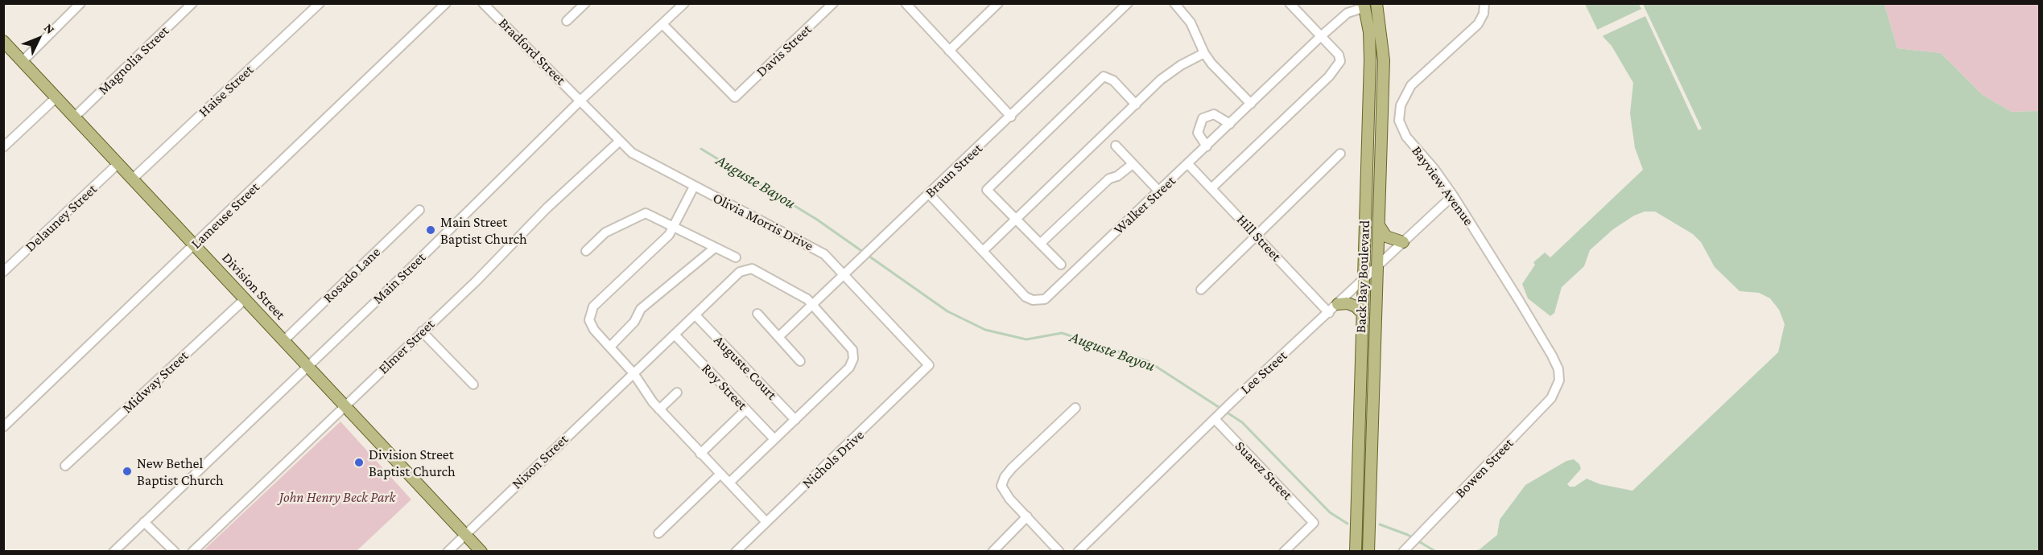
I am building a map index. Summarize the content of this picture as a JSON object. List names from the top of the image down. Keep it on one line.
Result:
{"streets":{"main road":["Back Bay Boulevard","Division Street"],"street":["Davis Street","Bradford Street","Magnolia Street","Haise Street","Braun Street","Bayview Avenue","Walker Street","Lameuse Street","Delauney Street","Olivia Morris Drive","Hill Street","Rosado Lane","Main Street","Elmer Street","Auguste Court","Lee Street","Midway Street","Roy Street","Nichols Drive","Nixon Street","Bowen Street","Suarez Street"]},"crossings":[["Davis Street","Main Street"],["Bradford Street","Olivia Morris Drive"],["Bradford Street","Main Street"],["Magnolia Street","Division Street"],["Haise Street","Division Street"],["Braun Street","Walker Street"],["Braun Street","Olivia Morris Drive"],["Bayview Avenue","Lee Street"],["Bayview Avenue","Bowen Street"],["Walker Street","Hill Street"],["Walker Street","Back Bay Boulevard"],["Lameuse Street","Division Street"],["Delauney Street","Division Street"],["Olivia Morris Drive","Main Street"],["Olivia Morris Drive","Elmer Street"],["Olivia Morris Drive","Nichols Drive"],["Hill Street","Lee Street"],["Rosado Lane","Division Street"],["Back Bay Boulevard","Lee Street"],["Main Street","Division Street"],["Division Street","Elmer Street"],["Division Street","Midway Street"],["Division Street","Nixon Street"],["Lee Street","Suarez Street"]],"water":["Auguste Bayou"],"parks":["John Henry Beck Park"],"places":["Main Street Baptist Church","Division Street Baptist Church","New Bethel Baptist Church"],"north":"top right"}
